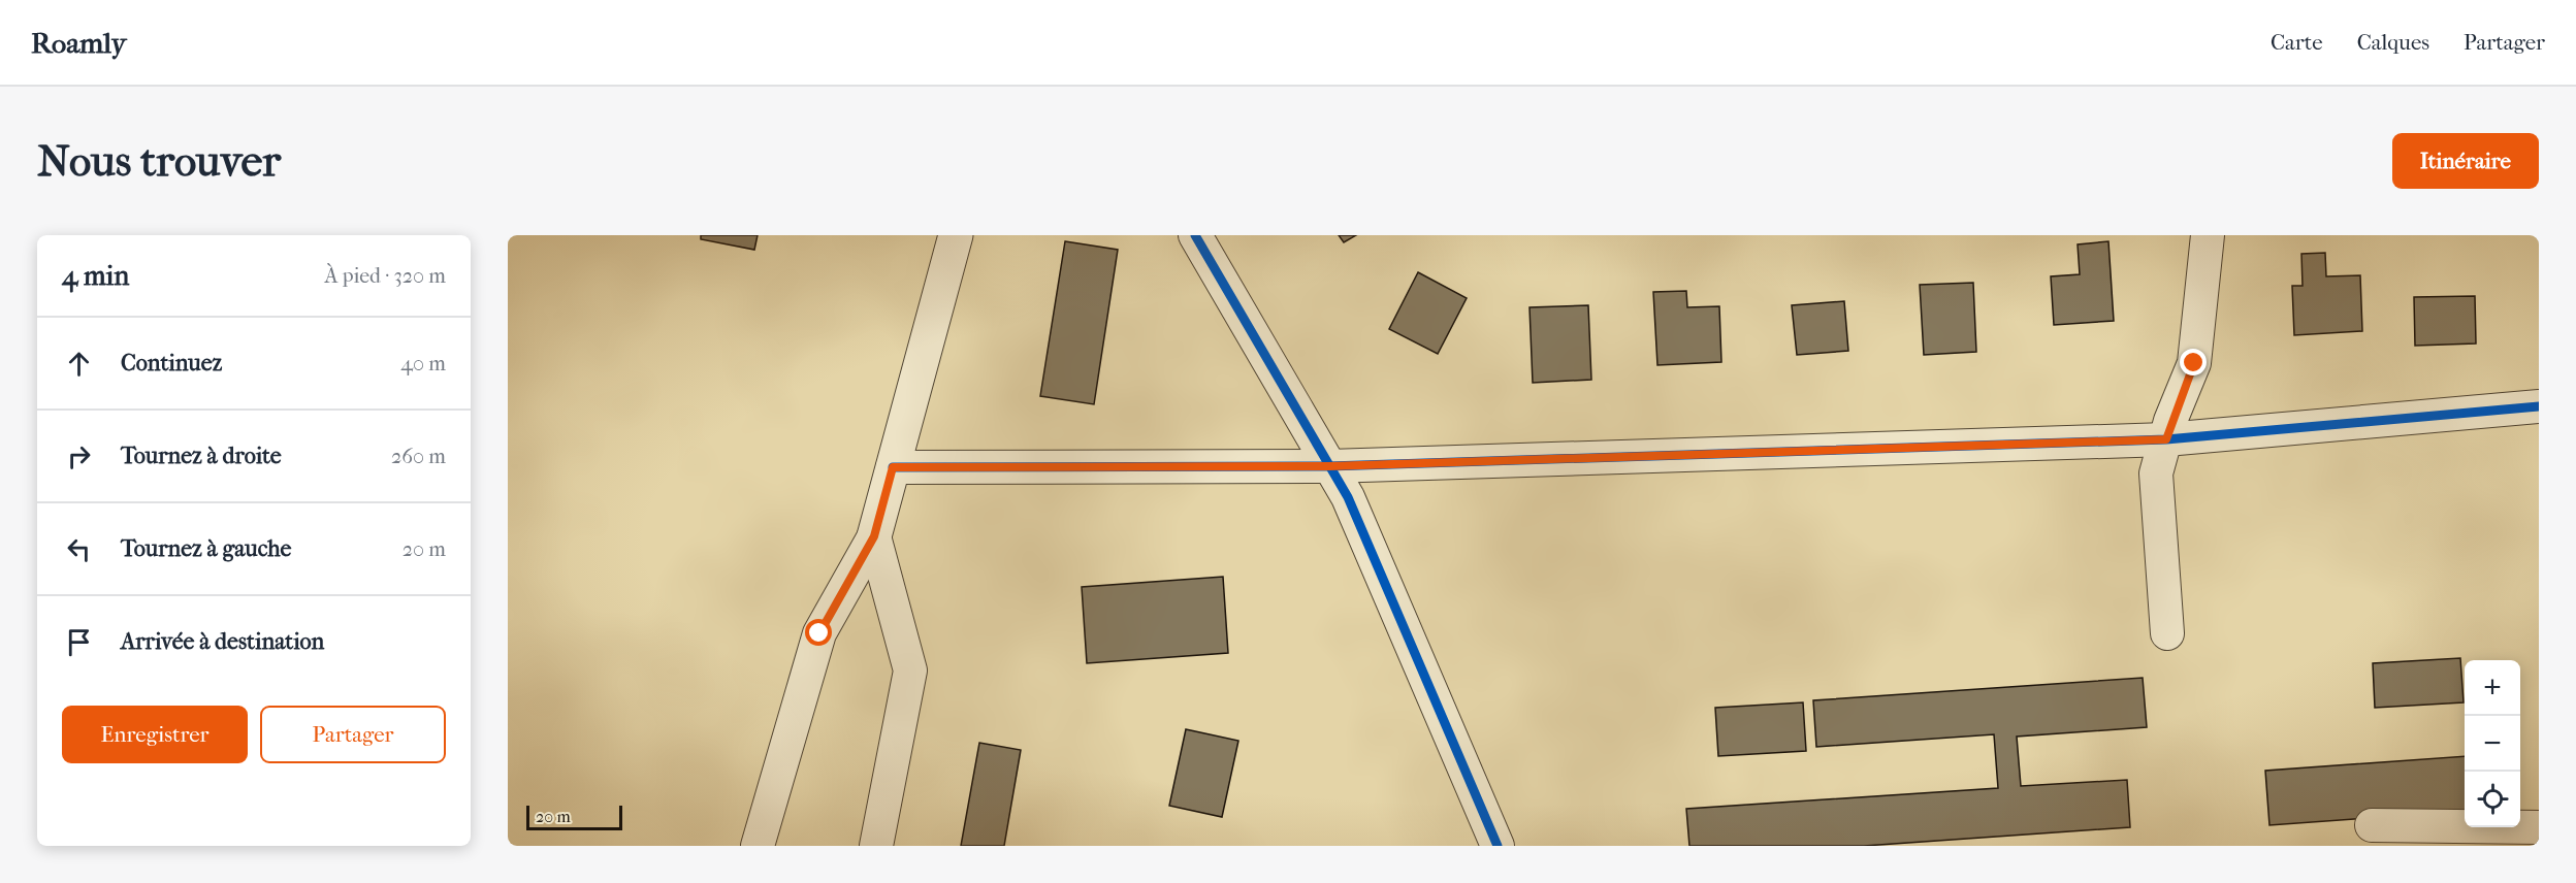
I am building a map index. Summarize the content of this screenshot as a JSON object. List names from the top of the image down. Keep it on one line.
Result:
{"scale_bar":"20 m","page":{"header":"Roamly","nav":["Carte","Calques","Partager"],"buttons":["Itinéraire",["Enregistrer","Partager"]],"title":"Nous trouver","heading":["4 min","À pied · 320 m"],"list":[["Continuez","40 m"],["Tournez à droite","260 m"],["Tournez à gauche","20 m"],"Arrivée à destination"],"map_buttons":["+","−"],"scale":"20 m"}}
